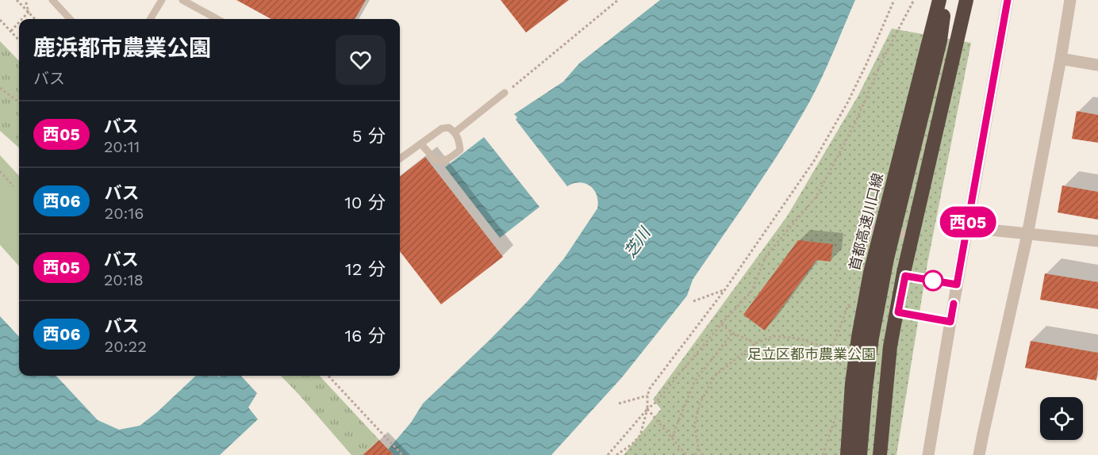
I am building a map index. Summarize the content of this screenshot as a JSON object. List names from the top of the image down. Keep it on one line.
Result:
{"streets":{"highway":["首都高速川口線"]},"water":["芝川"],"parks":["足立区都市農業公園"],"lines":["bus line 西05"],"page":{"on_map":"西05","heading":["鹿浜都市農業公園","バス"],"list":[{"mark":"西05","name":"バス","note":"20:11","value":"5 分"},{"mark":"西06","name":"バス","note":"20:16","value":"10 分"},{"mark":"西05","name":"バス","note":"20:18","value":"12 分"},{"mark":"西06","name":"バス","note":"20:22","value":"16 分"}]}}
